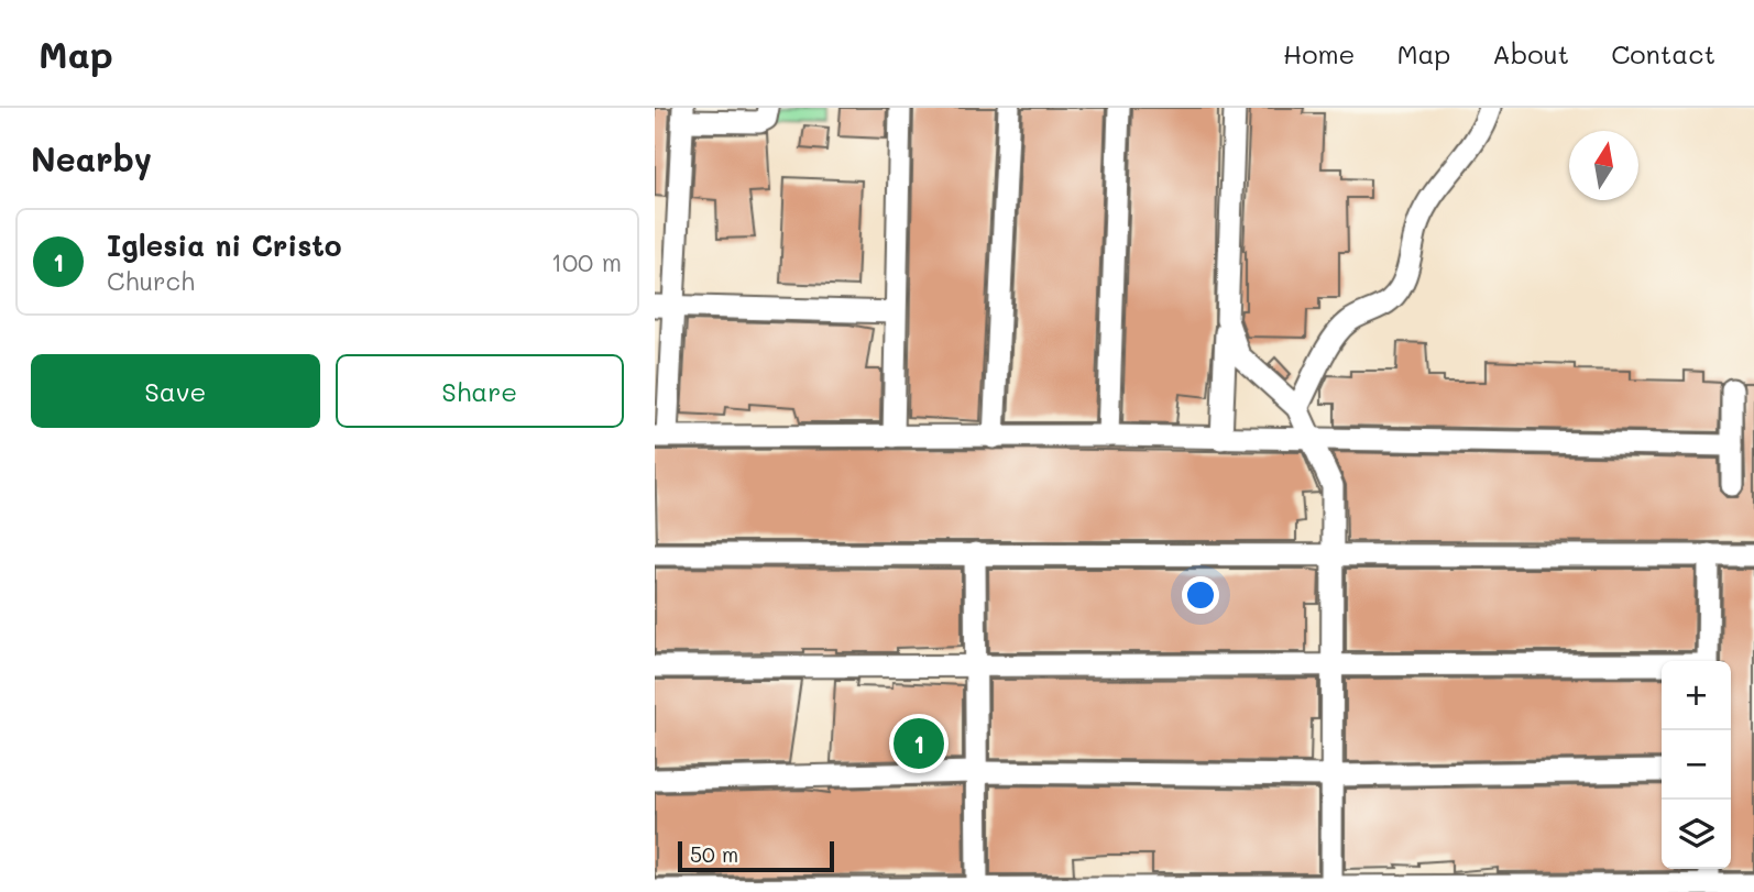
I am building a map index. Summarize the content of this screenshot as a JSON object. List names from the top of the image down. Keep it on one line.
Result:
{"scale_bar":"50 m","north":"top","page":{"header":"Map","nav":["Home","Map","About","Contact"],"heading":"Nearby","list":[{"mark":"1","name":"Iglesia ni Cristo","note":"Church","value":"100 m"}],"buttons":["Save","Share"],"map_buttons":["+","−"],"pins":"1","scale":"50 m"}}
